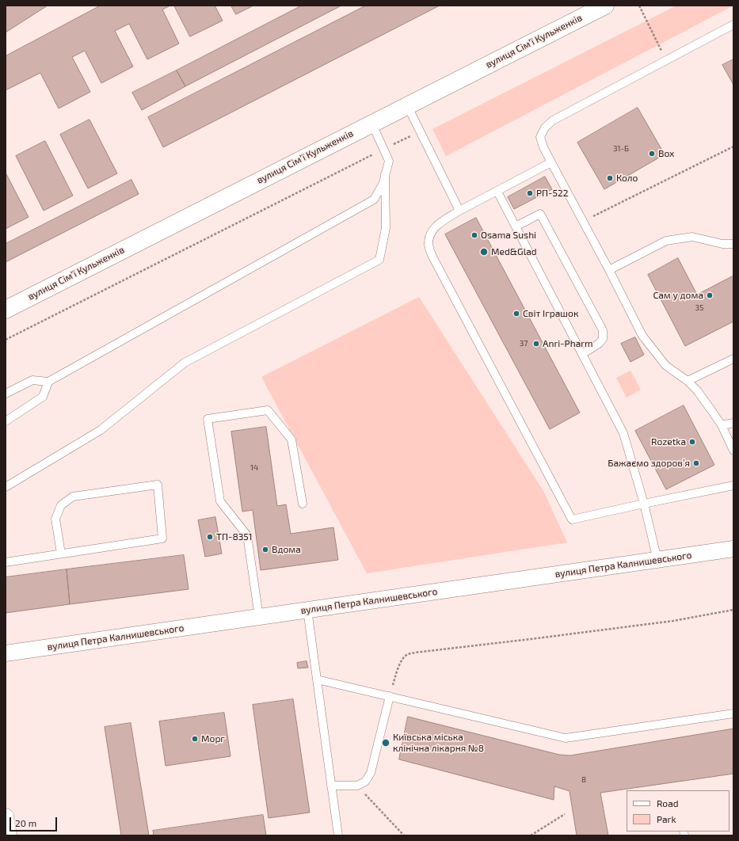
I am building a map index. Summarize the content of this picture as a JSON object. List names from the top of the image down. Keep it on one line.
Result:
{"streets":{"main road":["вулиця Сімʼї Кульженків"],"street":["вулиця Петра Калнишевського"]},"places":["Box","Коло","РП-522","Osama Sushi","Med&Glad","Сам у дома","Світ Іграшок","Anri-Pharm","Rozetka","Бажаємо здоровʼя","ТП-8351","Вдома","Морг","Київська міська клінічна лікарня №8"],"house_numbers":["31-Б","35","37","14","8"],"legend":["Road","Park"],"scale_bar":"20 m"}
